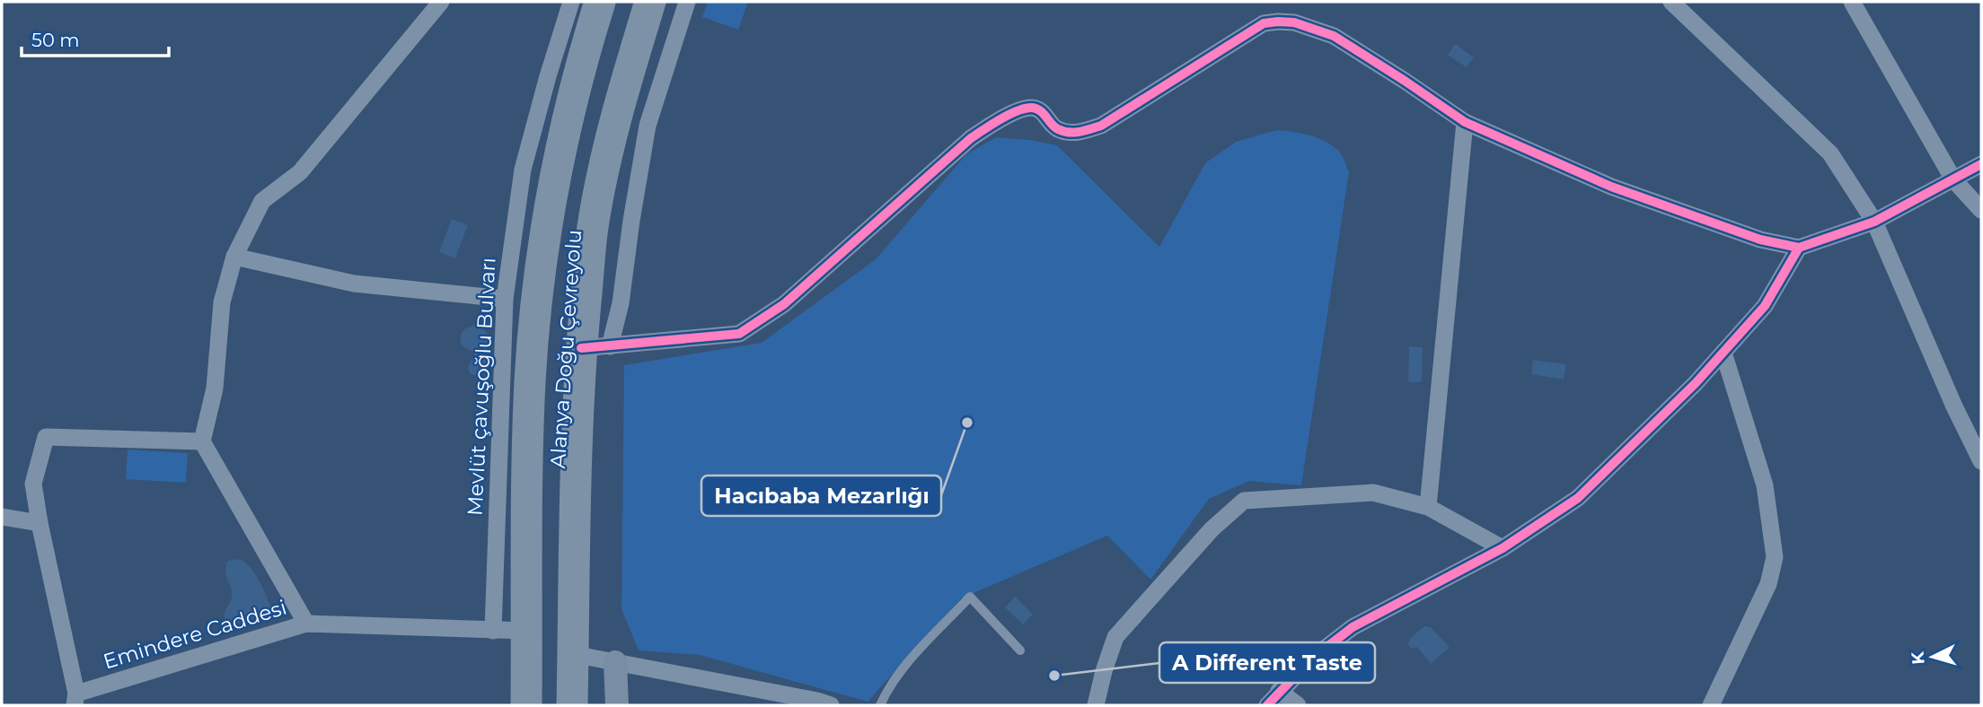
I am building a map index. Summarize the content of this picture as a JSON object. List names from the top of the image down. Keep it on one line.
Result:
{"streets":{"highway":["Alanya Doğu Çevreyolu"],"street":["Mevlüt çavuşoğlu Bulvarı","Emindere Caddesi"]},"crossings":[["Alanya Doğu Çevreyolu","Emindere Caddesi"],["Mevlüt çavuşoğlu Bulvarı","Emindere Caddesi"]],"places":["Hacıbaba Mezarlığı","A Different Taste"],"scale_bar":"50 m","north":"left"}
